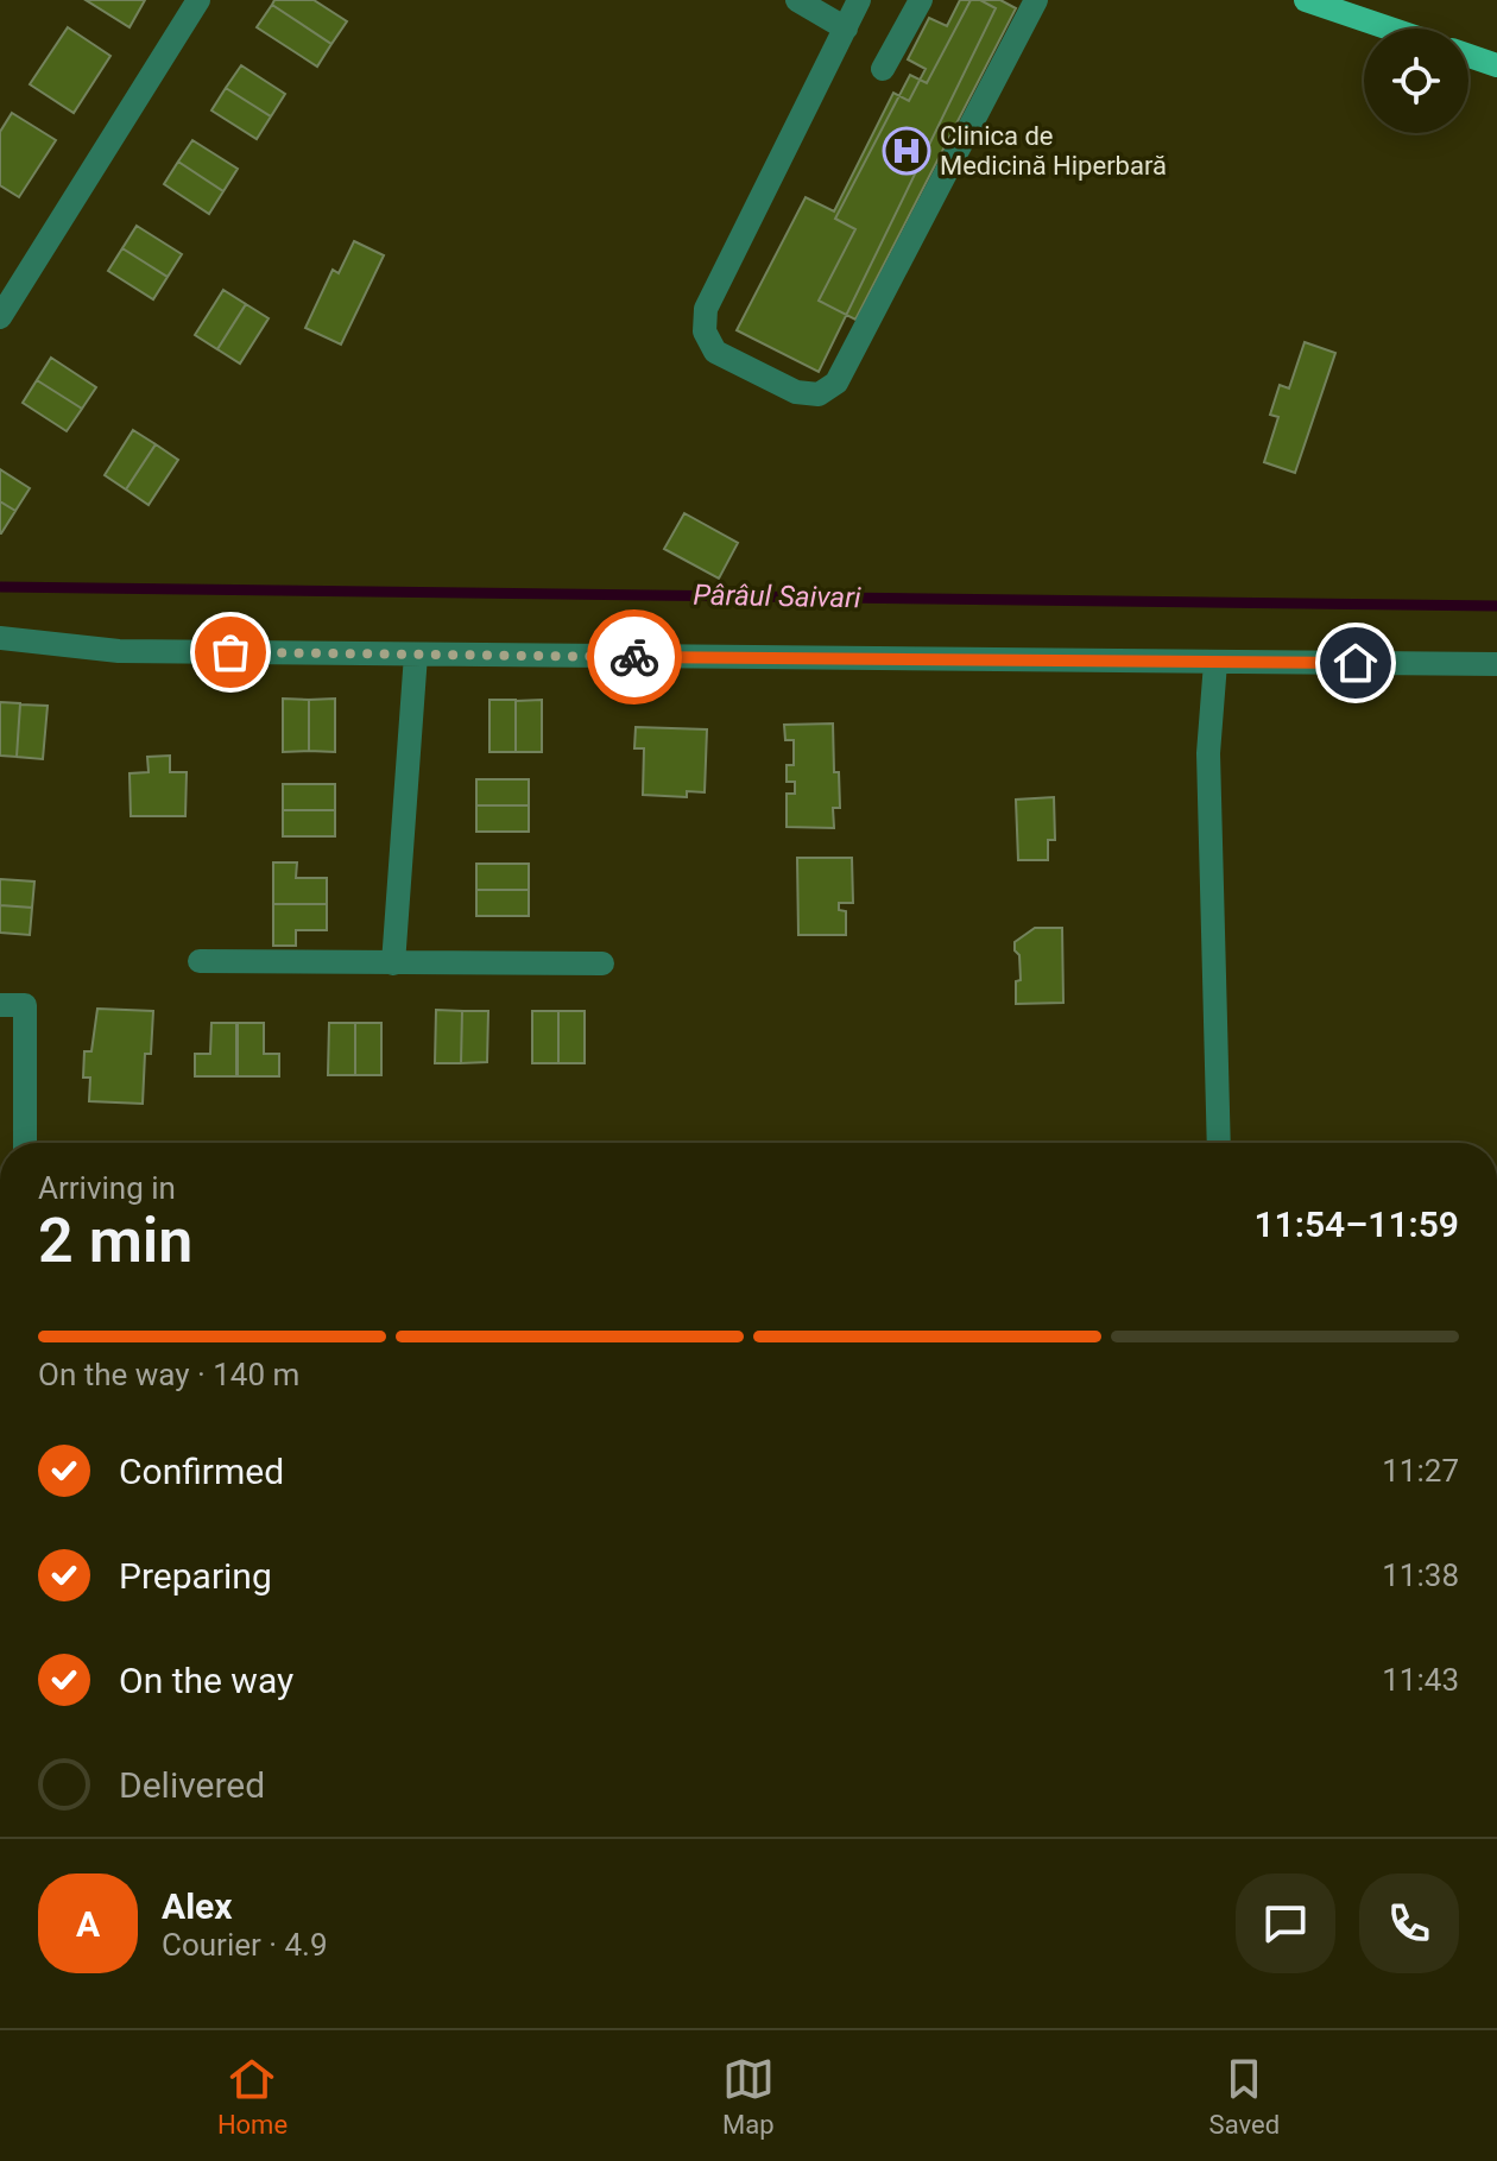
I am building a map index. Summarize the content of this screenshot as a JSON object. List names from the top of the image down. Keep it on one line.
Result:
{"water":["Pârâul Saivari"],"places":{"hospital":["Clinica de Medicină Hiperbară"]},"page":{"heading":["2 min","Arriving in","11:54–11:59"],"panel":["Alex","Courier · 4.9"],"bar":"On the way · 140 m","list":[["Confirmed","11:27"],["Preparing","11:38"],["On the way","11:43"],"Delivered"],"round":"A","tabs":["Home","Map","Saved"]}}
